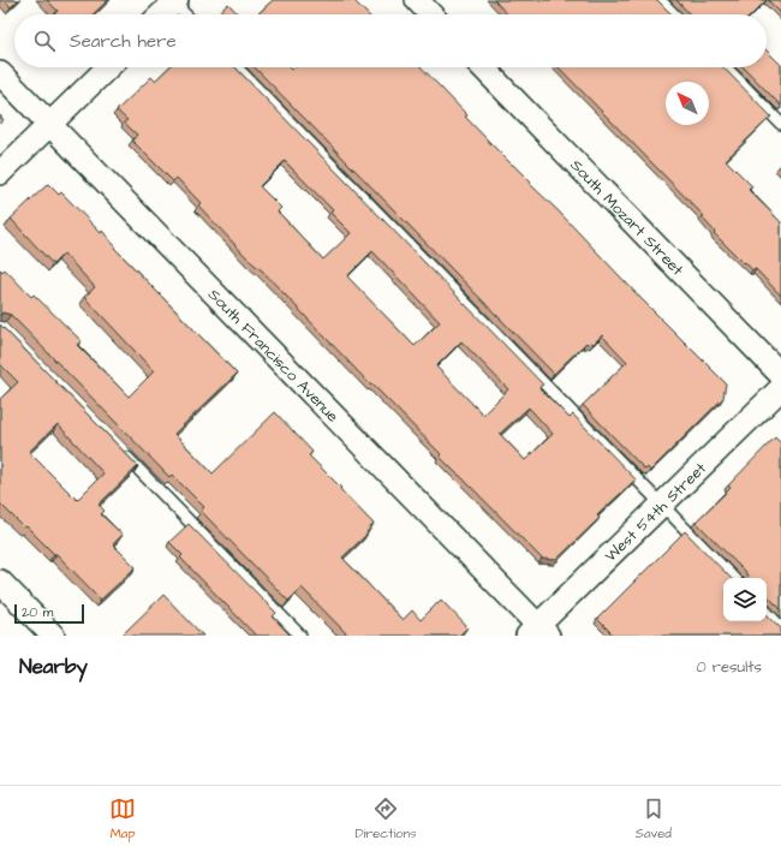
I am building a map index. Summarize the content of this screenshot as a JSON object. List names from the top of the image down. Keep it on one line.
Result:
{"streets":{"street":["South Mozart Street","South Francisco Avenue","West 54th Street"]},"crossings":[["South Francisco Avenue","West 54th Street"]],"scale_bar":"20 m","north":"top left","page":{"search":"Search here","scale":"20 m","heading":["Nearby","0 results"],"nav":["Map","Directions","Saved"]}}
